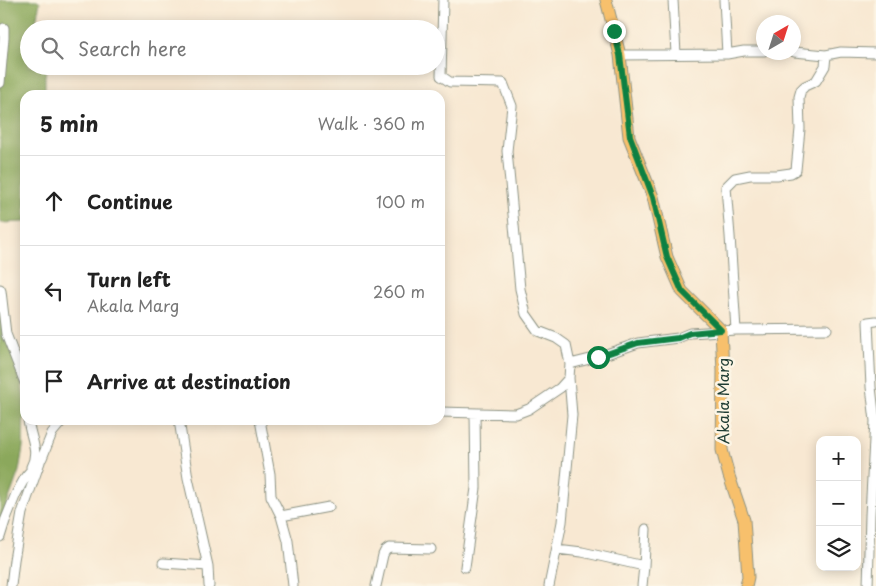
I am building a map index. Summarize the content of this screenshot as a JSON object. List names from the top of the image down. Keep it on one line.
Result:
{"streets":{"main road":["Akala Marg"]},"north":"top right","page":{"search":"Search here","heading":["5 min","Walk · 360 m"],"list":[["Continue","100 m"],["Turn left","Akala Marg","260 m"],"Arrive at destination"],"map_buttons":["+","−"]}}
